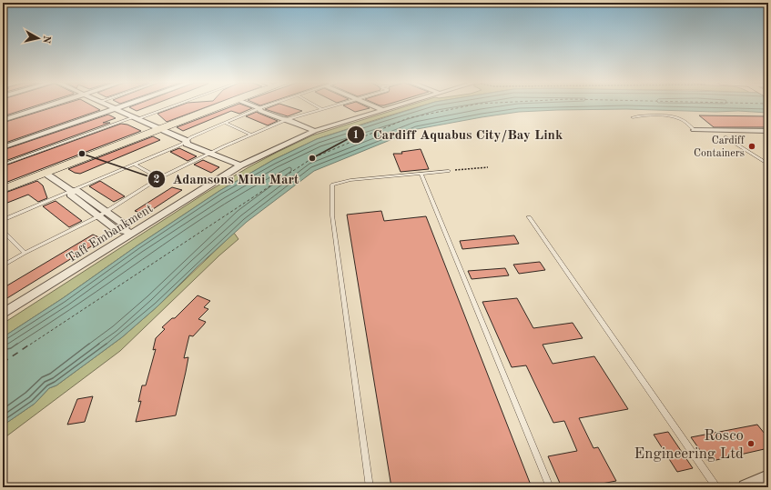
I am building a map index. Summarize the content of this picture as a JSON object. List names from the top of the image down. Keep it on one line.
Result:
{"streets":{"street":["Taff Embankment"]},"places":["Cardiff Containers","Adamsons Mini Mart","Cardiff Aquabus City/Bay Link","Rosco Engineering Ltd"],"north":"right"}
